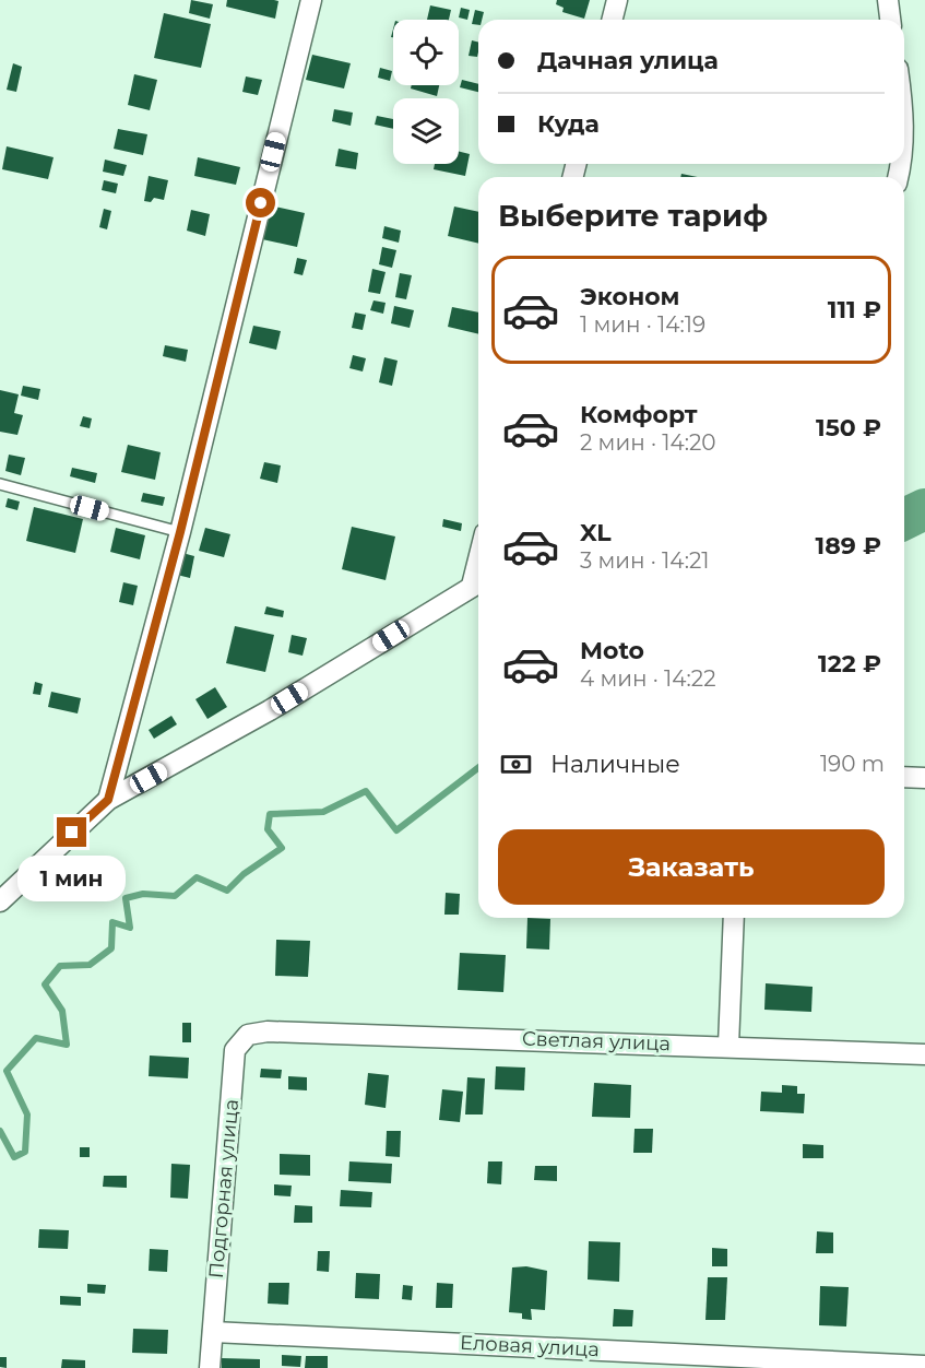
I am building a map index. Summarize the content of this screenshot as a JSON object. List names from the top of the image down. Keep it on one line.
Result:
{"streets":{"street":["Светлая улица","Подгорная улица","Еловая улица"]},"crossings":[["Светлая улица","Подгорная улица"],["Подгорная улица","Еловая улица"]],"page":{"banner":["Дачная улица","Куда"],"heading":"Выберите тариф","list":[{"name":"Эконом","note":"1 мин · 14:19","value":"111 ₽"},{"name":"Комфорт","note":"2 мин · 14:20","value":"150 ₽"},{"name":"XL","note":"3 мин · 14:21","value":"189 ₽"},{"name":"Moto","note":"4 мин · 14:22","value":"122 ₽"}],"pay":["Наличные","190 m"],"buttons":"Заказать","bubble":"1 мин"}}
